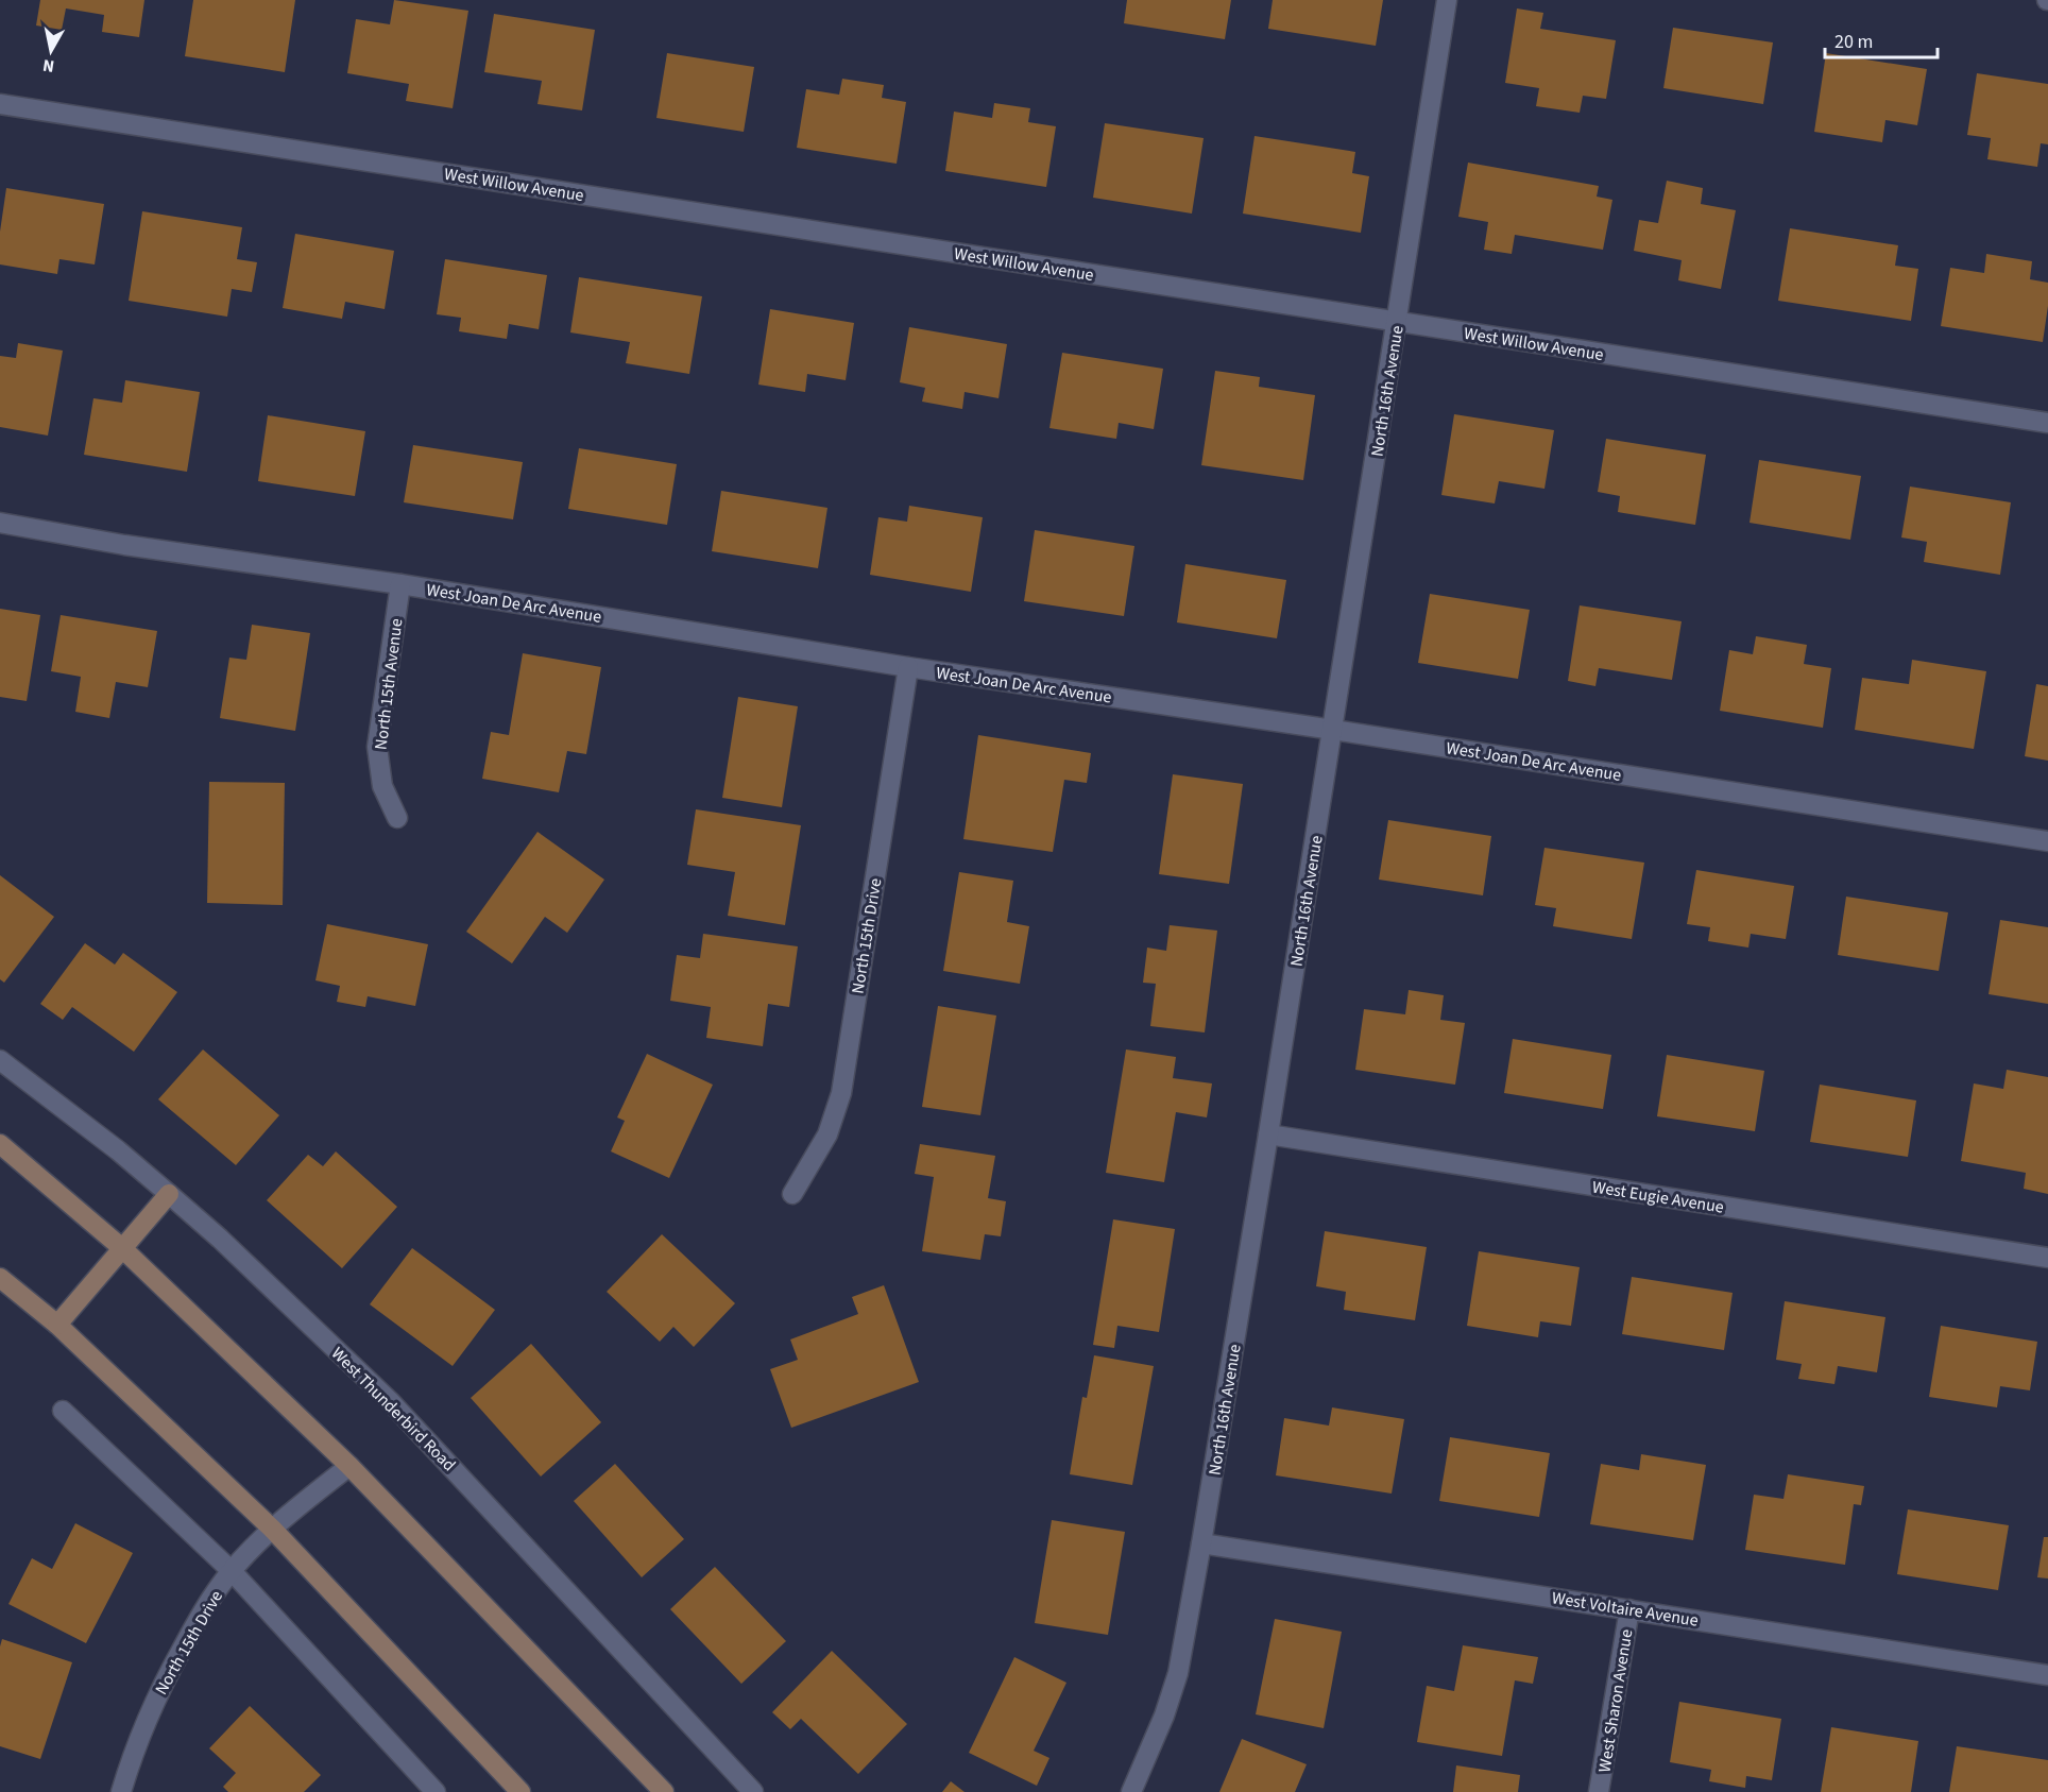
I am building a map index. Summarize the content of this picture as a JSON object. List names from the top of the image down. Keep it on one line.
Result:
{"streets":{"street":["West Willow Avenue","North 16th Avenue","West Joan De Arc Avenue","North 15th Avenue","North 15th Drive","West Eugie Avenue","West Thunderbird Road","West Voltaire Avenue","West Sharon Avenue"]},"crossings":[["West Willow Avenue","North 16th Avenue"],["North 16th Avenue","West Joan De Arc Avenue"],["North 16th Avenue","West Eugie Avenue"],["North 16th Avenue","West Voltaire Avenue"],["West Joan De Arc Avenue","North 15th Avenue"],["West Joan De Arc Avenue","North 15th Drive"],["West Voltaire Avenue","West Sharon Avenue"]],"scale_bar":"20 m","north":"bottom"}
